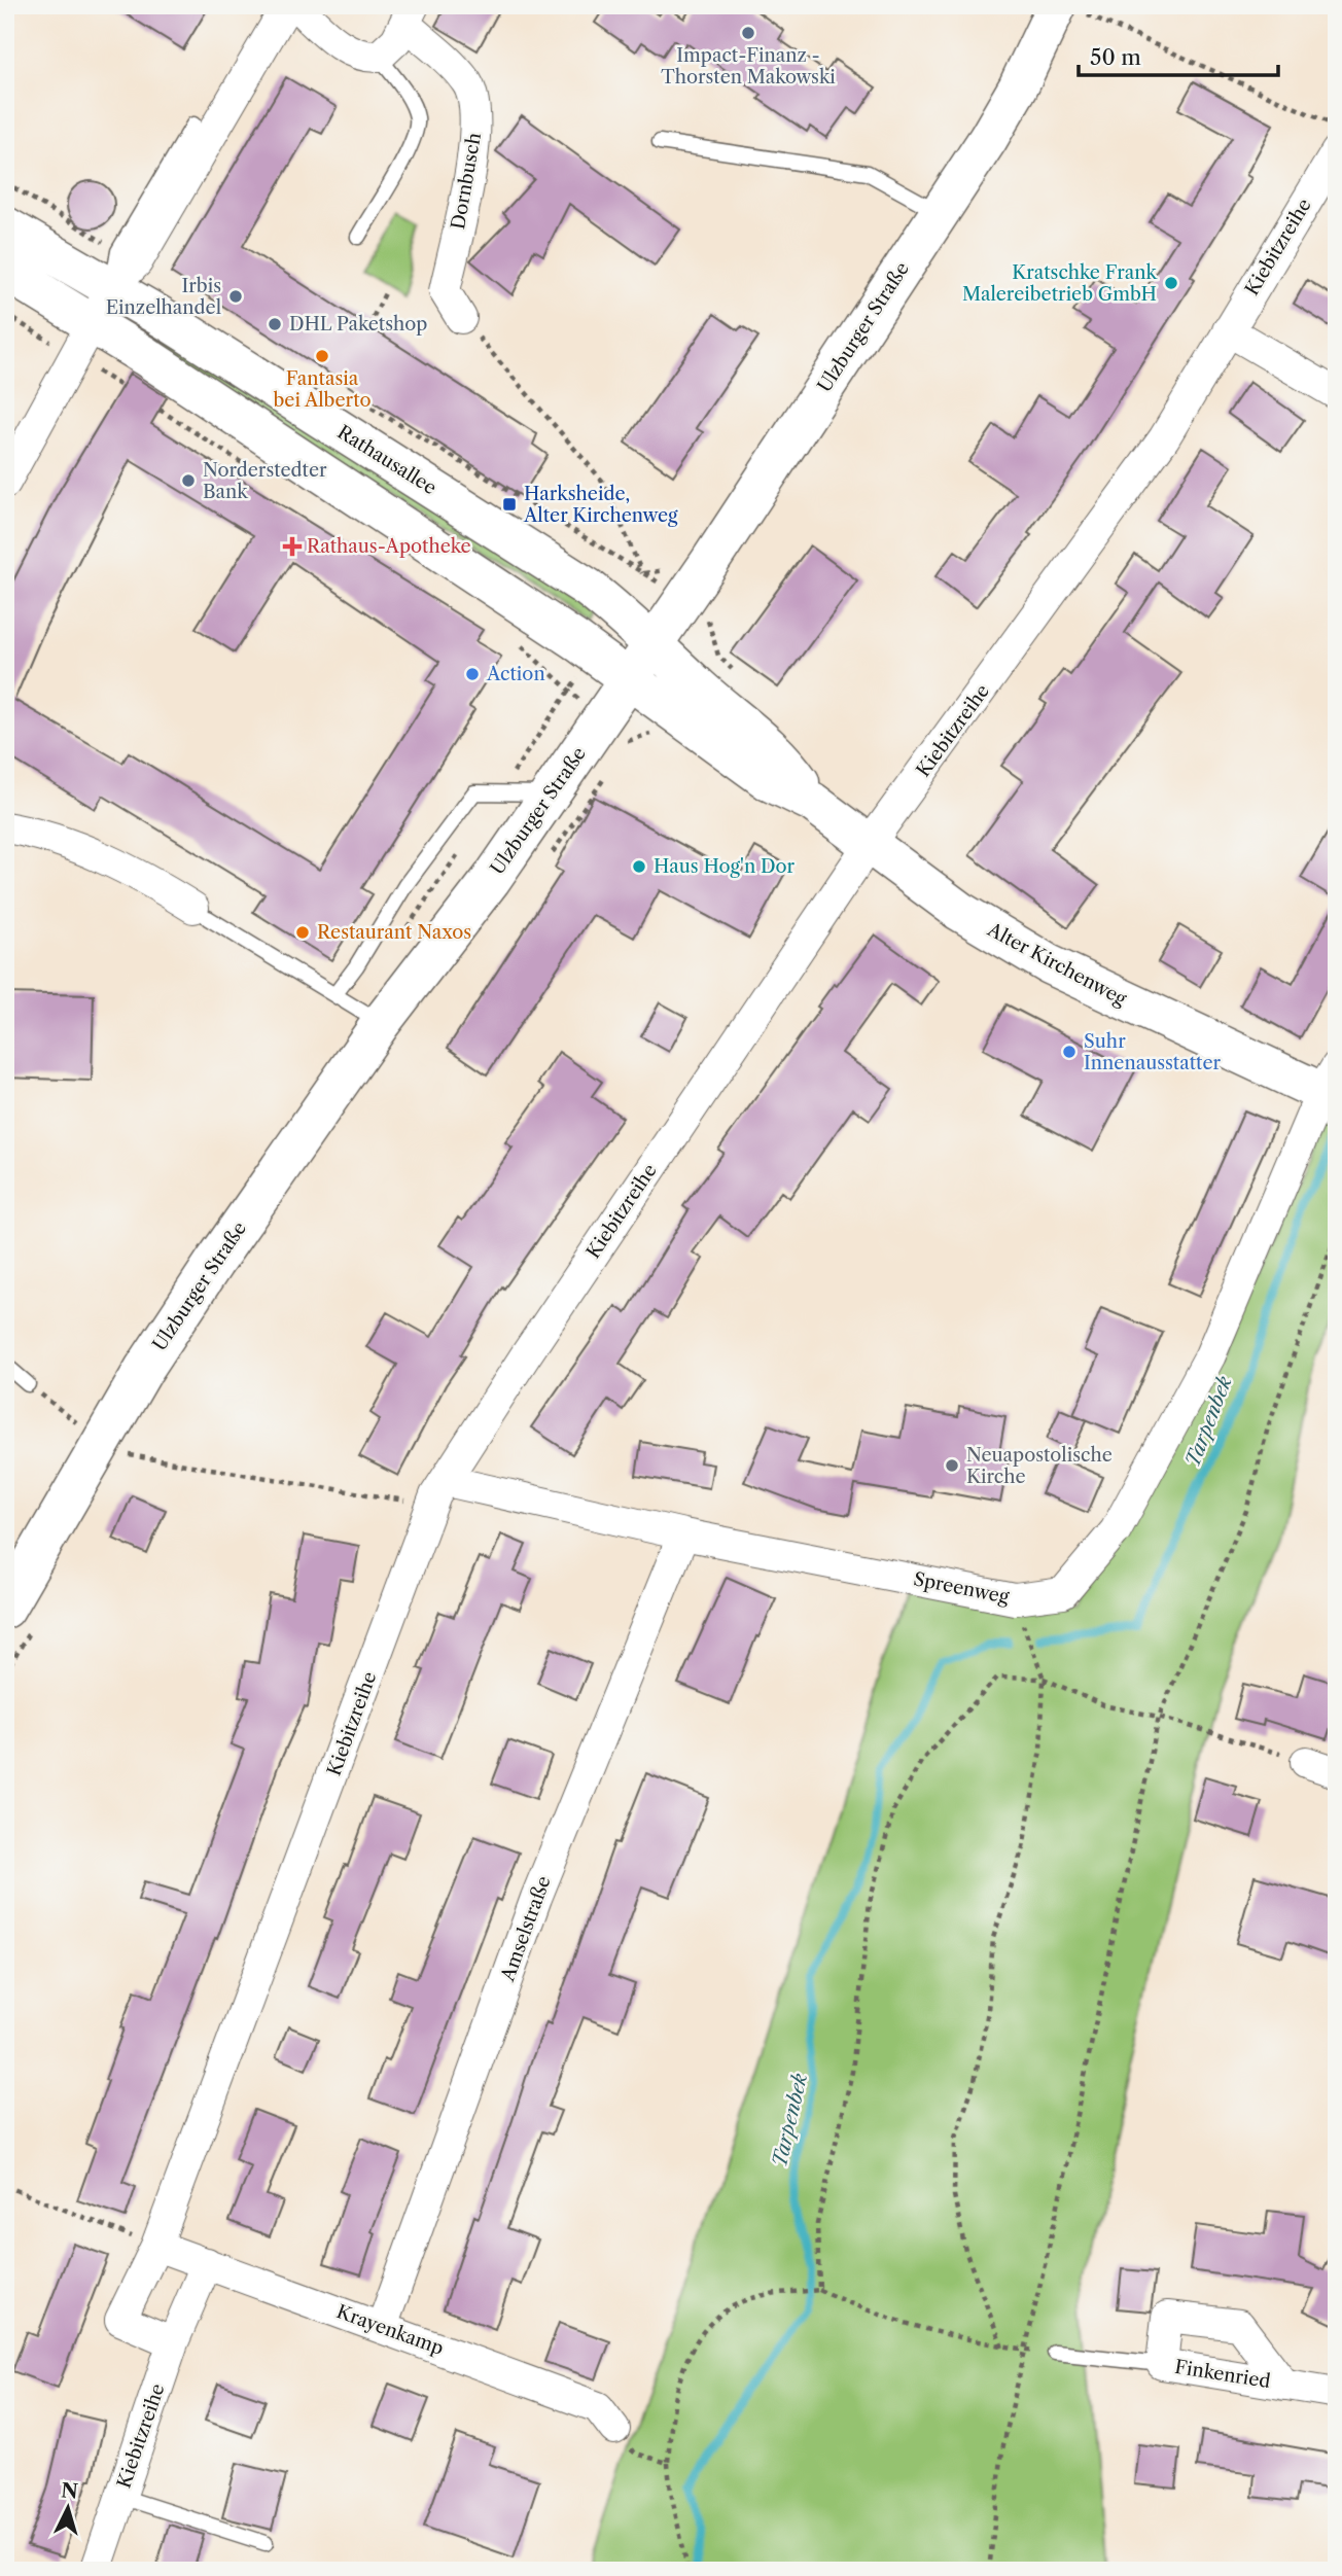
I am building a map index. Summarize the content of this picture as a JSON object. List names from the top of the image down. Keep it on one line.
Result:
{"streets":{"main road":["Ulzburger Straße","Rathausallee","Alter Kirchenweg"],"street":["Dornbusch","Kiebitzreihe","Spreenweg","Amselstraße","Krayenkamp","Finkenried"]},"crossings":[["Kiebitzreihe","Alter Kirchenweg"],["Kiebitzreihe","Spreenweg"],["Kiebitzreihe","Krayenkamp"],["Ulzburger Straße","Rathausallee"],["Ulzburger Straße","Alter Kirchenweg"],["Rathausallee","Alter Kirchenweg"],["Alter Kirchenweg","Spreenweg"],["Spreenweg","Amselstraße"],["Amselstraße","Krayenkamp"]],"water":["Tarpenbek"],"places":{"other":["Impact-Finanz - Thorsten Makowski","Kratschke Frank Malereibetrieb GmbH","Irbis Einzelhandel","DHL Paketshop","Fantasia bei Alberto","Norderstedter Bank","Action","Haus Hog'n Dor","Restaurant Naxos","Suhr Innenausstatter","Neuapostolische Kirche"],"transit":["Harksheide, Alter Kirchenweg"],"health":["Rathaus-Apotheke"]},"scale_bar":"50 m","north":"top"}
